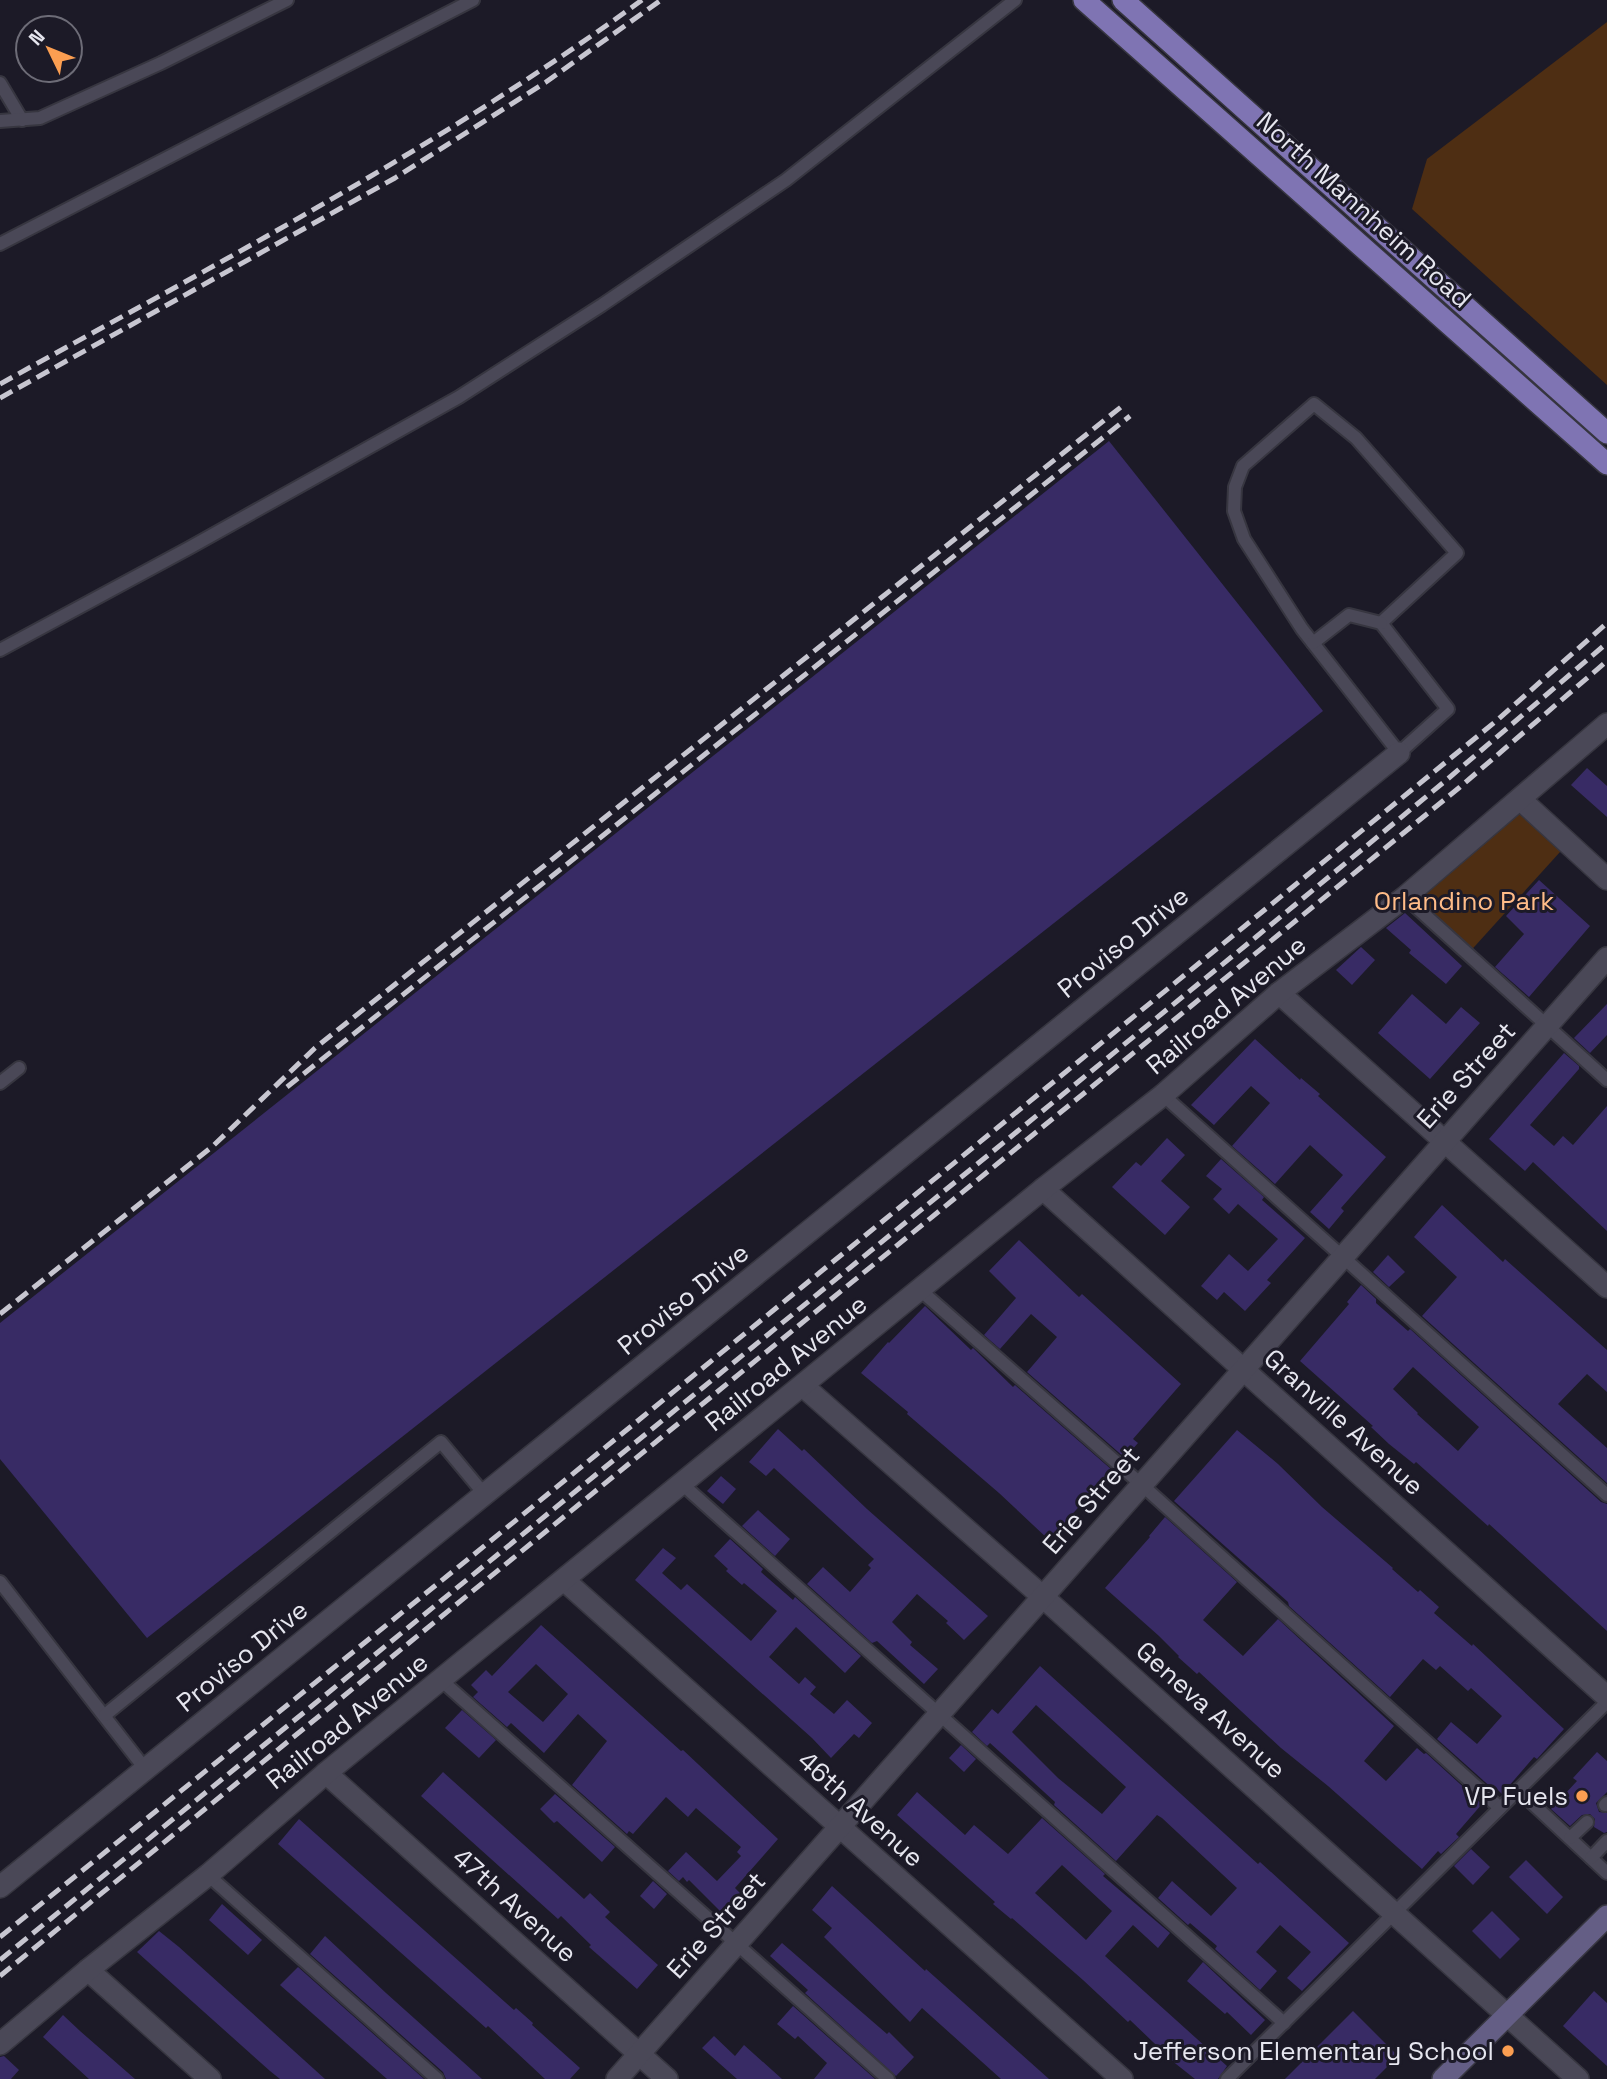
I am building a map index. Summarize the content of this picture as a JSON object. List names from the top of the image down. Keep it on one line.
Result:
{"streets":{"main road":["North Mannheim Road"],"street":["Proviso Drive","Railroad Avenue","Erie Street","Granville Avenue","Geneva Avenue","46th Avenue","47th Avenue"]},"crossings":[["Railroad Avenue","Granville Avenue"],["Railroad Avenue","Geneva Avenue"],["Railroad Avenue","46th Avenue"],["Railroad Avenue","47th Avenue"],["Erie Street","Granville Avenue"],["Erie Street","Geneva Avenue"],["Erie Street","46th Avenue"],["Erie Street","47th Avenue"]],"parks":["Orlandino Park"],"places":["VP Fuels","Jefferson Elementary School"],"north":"top left"}
